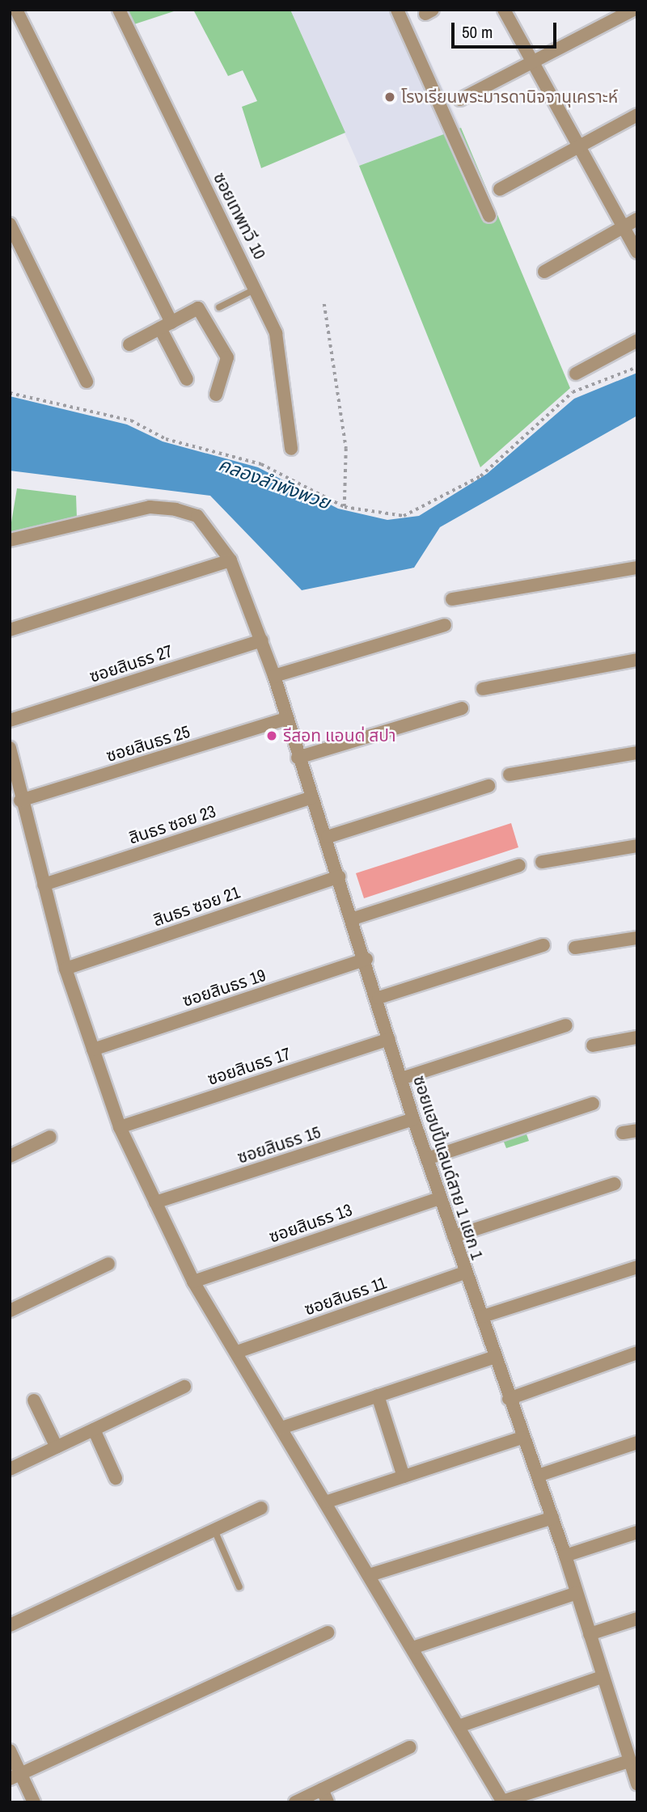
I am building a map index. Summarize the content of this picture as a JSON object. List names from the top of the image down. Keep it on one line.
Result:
{"streets":{"street":["ซอยเทพทวี 10","ซอยสินธร 27","ซอยสินธร 25","สินธร ซอย 23","สินธร ซอย 21","ซอยสินธร 19","ซอยสินธร 17","ซอยสินธร 15","ซอยแฮปปี้แลนด์สาย 1 แยก 1","ซอยสินธร 13","ซอยสินธร 11"]},"crossings":[["ซอยสินธร 27","ซอยแฮปปี้แลนด์สาย 1 แยก 1"],["ซอยสินธร 25","ซอยแฮปปี้แลนด์สาย 1 แยก 1"],["สินธร ซอย 23","ซอยแฮปปี้แลนด์สาย 1 แยก 1"],["สินธร ซอย 21","ซอยแฮปปี้แลนด์สาย 1 แยก 1"],["ซอยสินธร 19","ซอยแฮปปี้แลนด์สาย 1 แยก 1"],["ซอยสินธร 17","ซอยแฮปปี้แลนด์สาย 1 แยก 1"],["ซอยสินธร 15","ซอยแฮปปี้แลนด์สาย 1 แยก 1"],["ซอยแฮปปี้แลนด์สาย 1 แยก 1","ซอยสินธร 13"],["ซอยแฮปปี้แลนด์สาย 1 แยก 1","ซอยสินธร 11"]],"water":["คลองลำพังพวย"],"places":["โรงเรียนพระมารดานิจจานุเคราะห์","รีสอท แอนด่ สปา"],"scale_bar":"50 m"}
